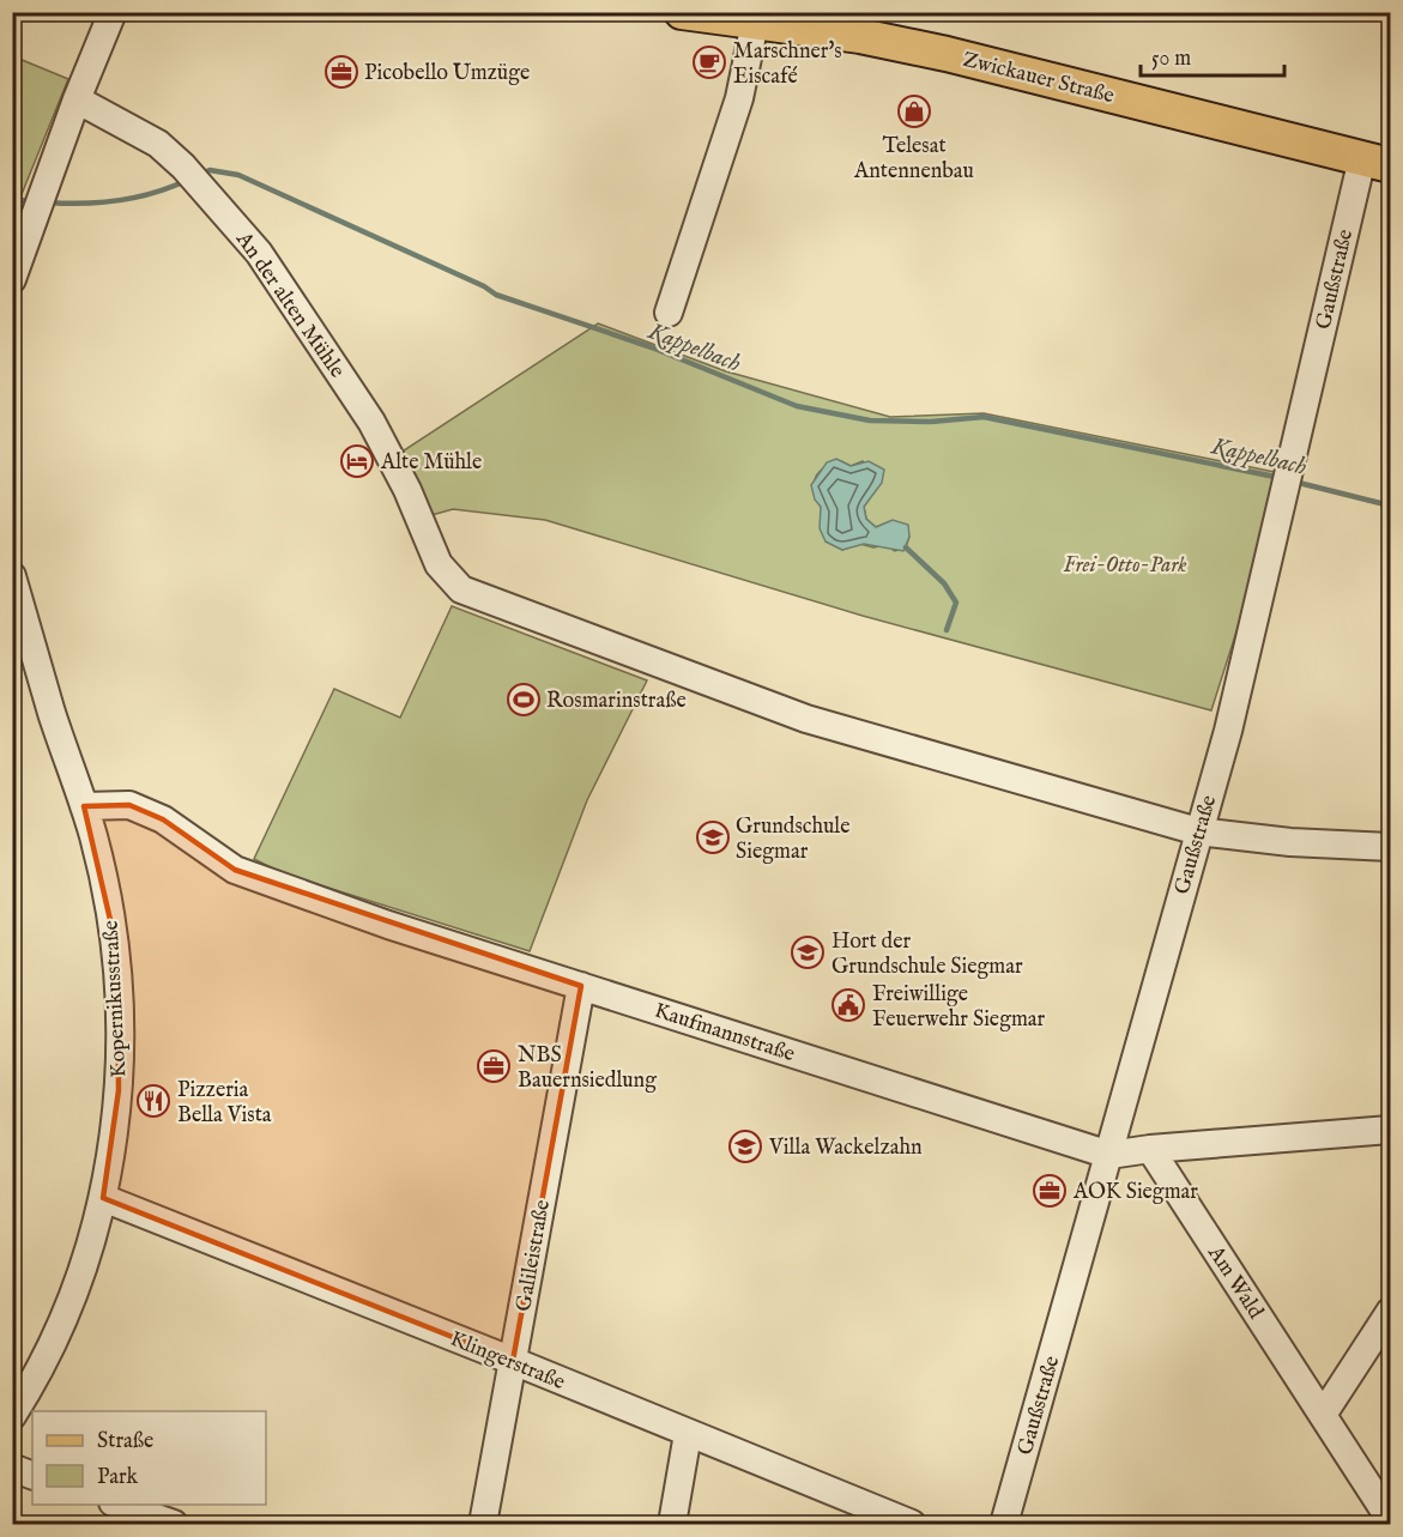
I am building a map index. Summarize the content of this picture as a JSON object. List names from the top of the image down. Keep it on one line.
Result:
{"streets":{"main road":["Zwickauer Straße"],"street":["Gaußstraße","An der alten Mühle","Kopernikusstraße","Kaufmannstraße","Galileistraße","Am Wald","Klingerstraße"]},"crossings":[["Zwickauer Straße","Gaußstraße"],["Gaußstraße","An der alten Mühle"],["Gaußstraße","Kaufmannstraße"],["Kopernikusstraße","Kaufmannstraße"],["Kopernikusstraße","Klingerstraße"],["Kaufmannstraße","Galileistraße"],["Kaufmannstraße","Am Wald"],["Galileistraße","Klingerstraße"]],"water":["Kappelbach"],"parks":["Frei-Otto-Park"],"places":{"cafe":["Marschner's Eiscafé"],"office":["Picobello Umzüge","NBS Bauernsiedlung","AOK Siegmar"],"shop":["Telesat Antennenbau"],"hotel":["Alte Mühle"],"sports":["Rosmarinstraße"],"school or university":["Grundschule Siegmar","Hort der Grundschule Siegmar","Villa Wackelzahn"],"public building":["Freiwillige Feuerwehr Siegmar"],"restaurant":["Pizzeria Bella Vista"]},"legend":["Straße","Park"],"scale_bar":"50 m"}
